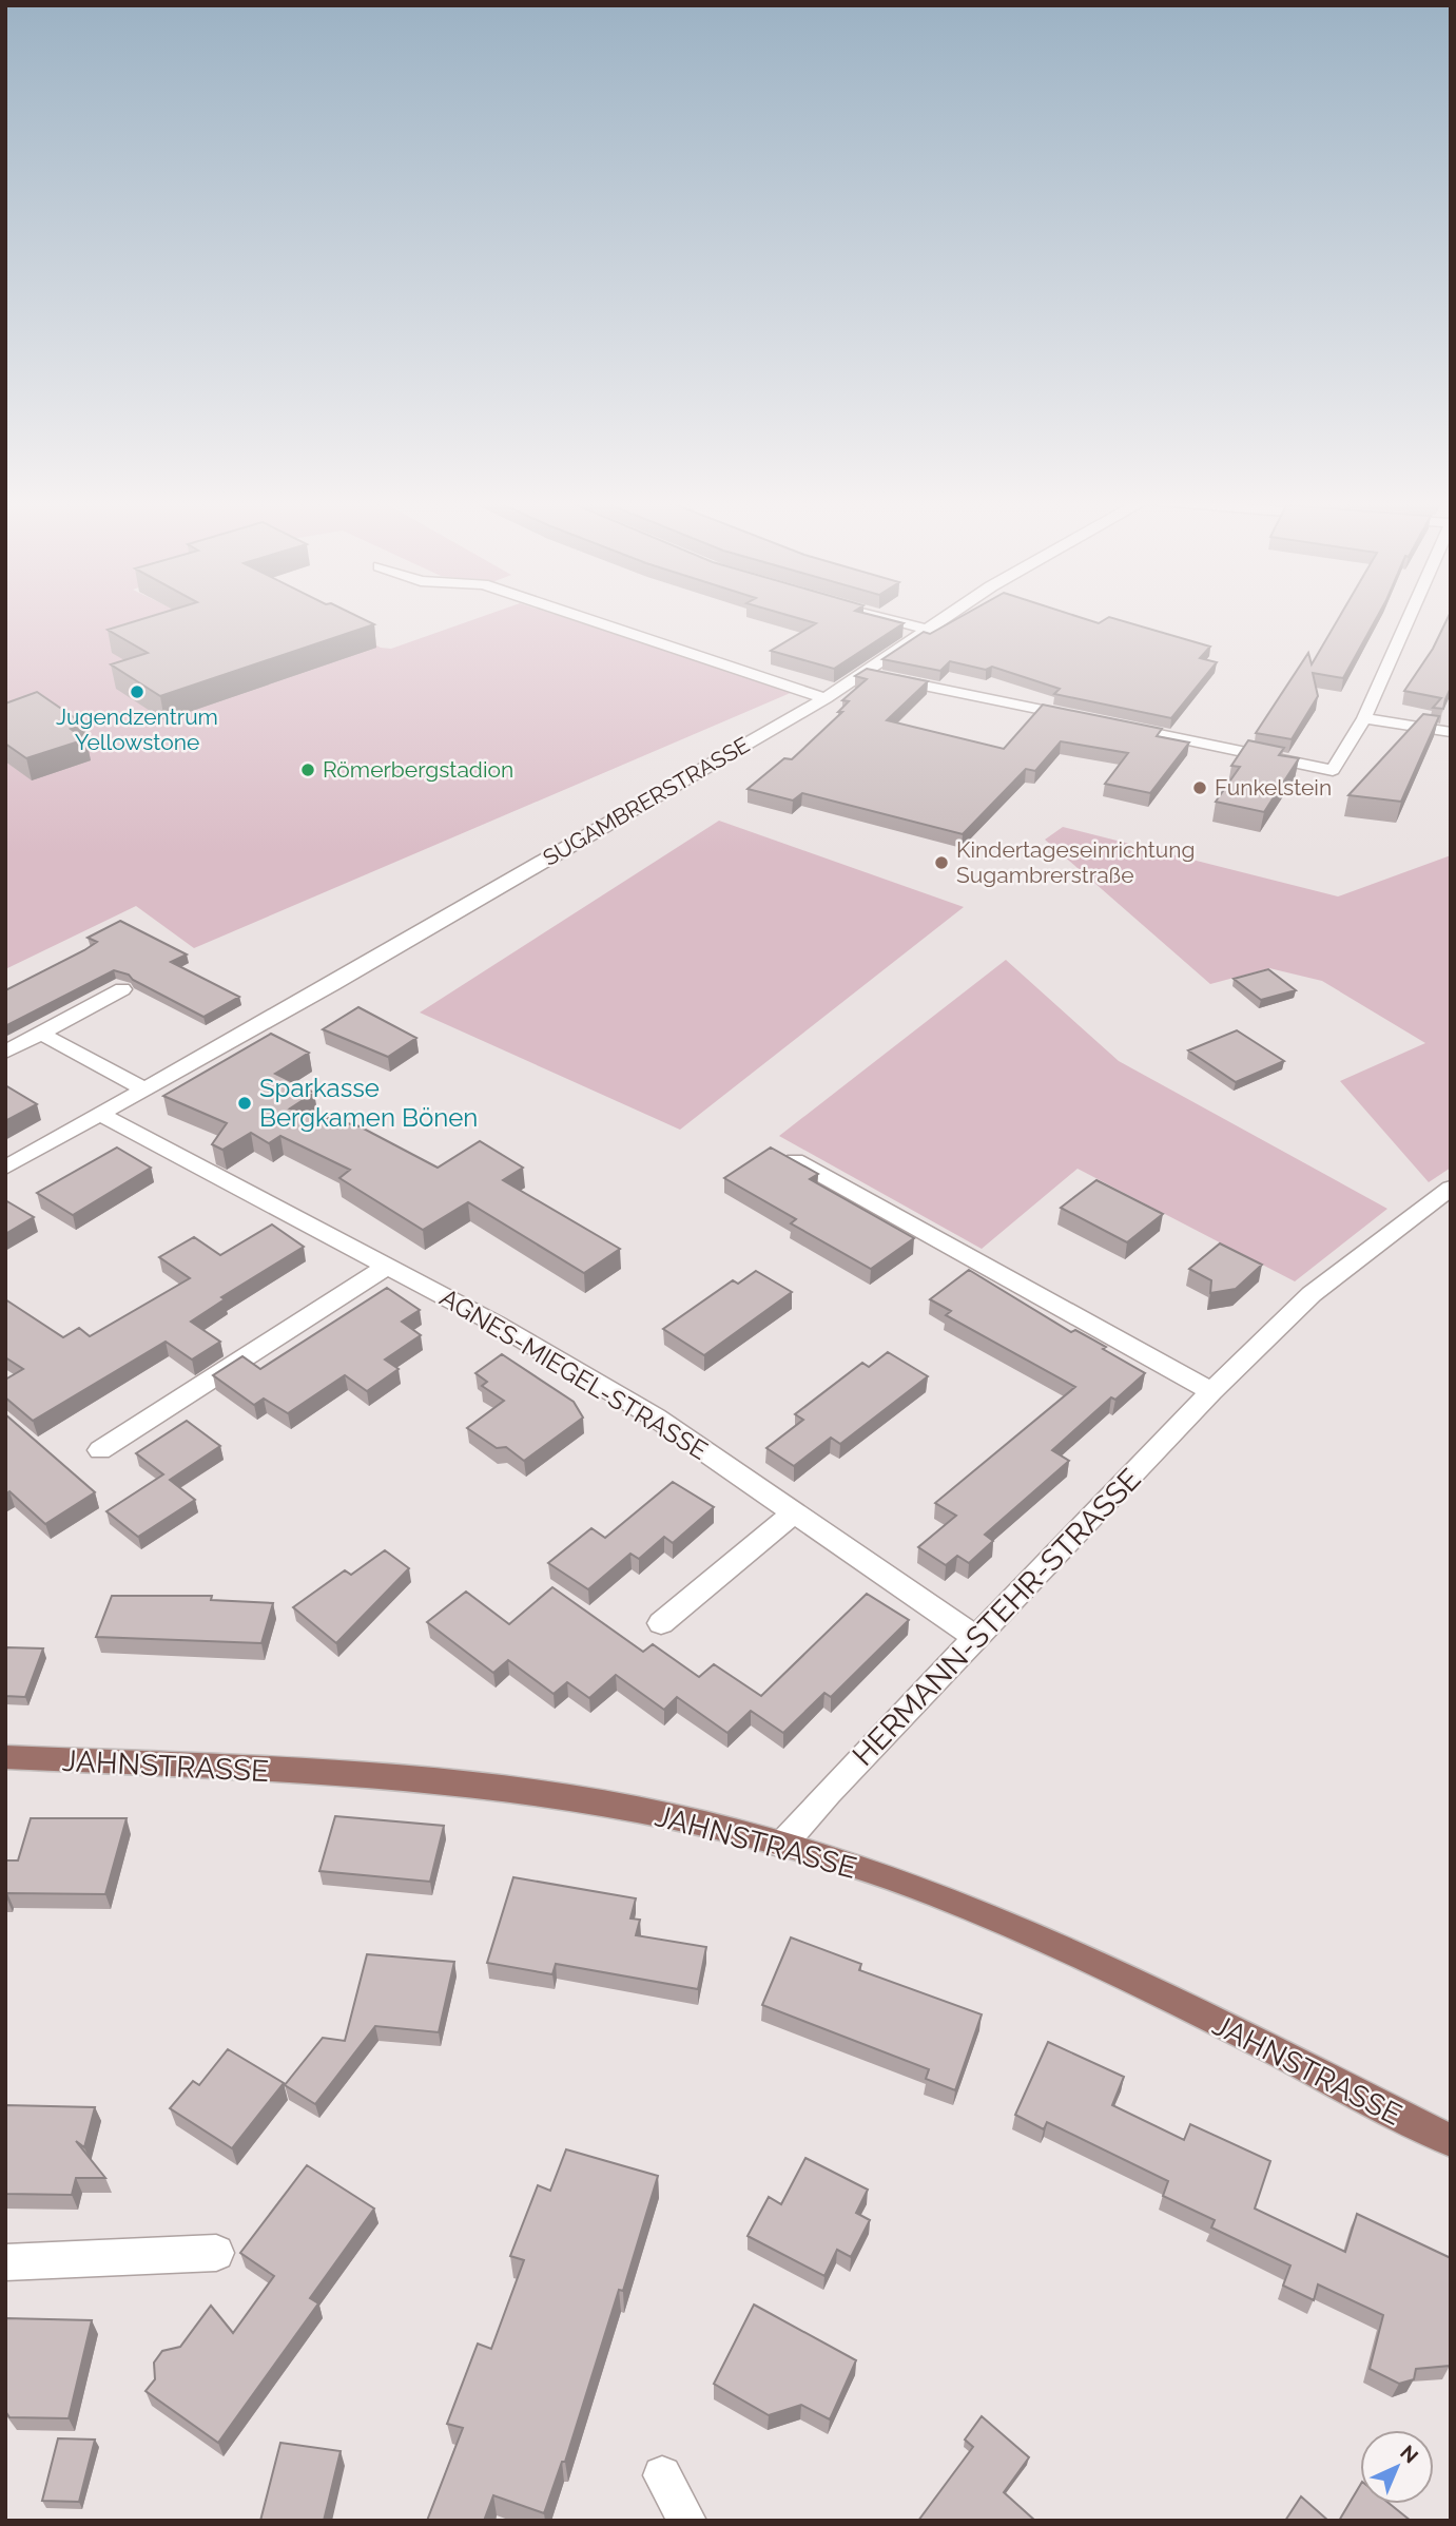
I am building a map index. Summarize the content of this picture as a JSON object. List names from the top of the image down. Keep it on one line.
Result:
{"streets":{"main road":["JAHNSTRASSE"],"street":["SUGAMBRERSTRASSE","AGNES-MIEGEL-STRASSE","HERMANN-STEHR-STRASSE"]},"crossings":[["SUGAMBRERSTRASSE","AGNES-MIEGEL-STRASSE"],["AGNES-MIEGEL-STRASSE","HERMANN-STEHR-STRASSE"],["HERMANN-STEHR-STRASSE","JAHNSTRASSE"]],"places":["Jugendzentrum Yellowstone","Römerbergstadion","Funkelstein","Kindertageseinrichtung Sugambrerstraße","Sparkasse Bergkamen Bönen"],"north":"top right"}
